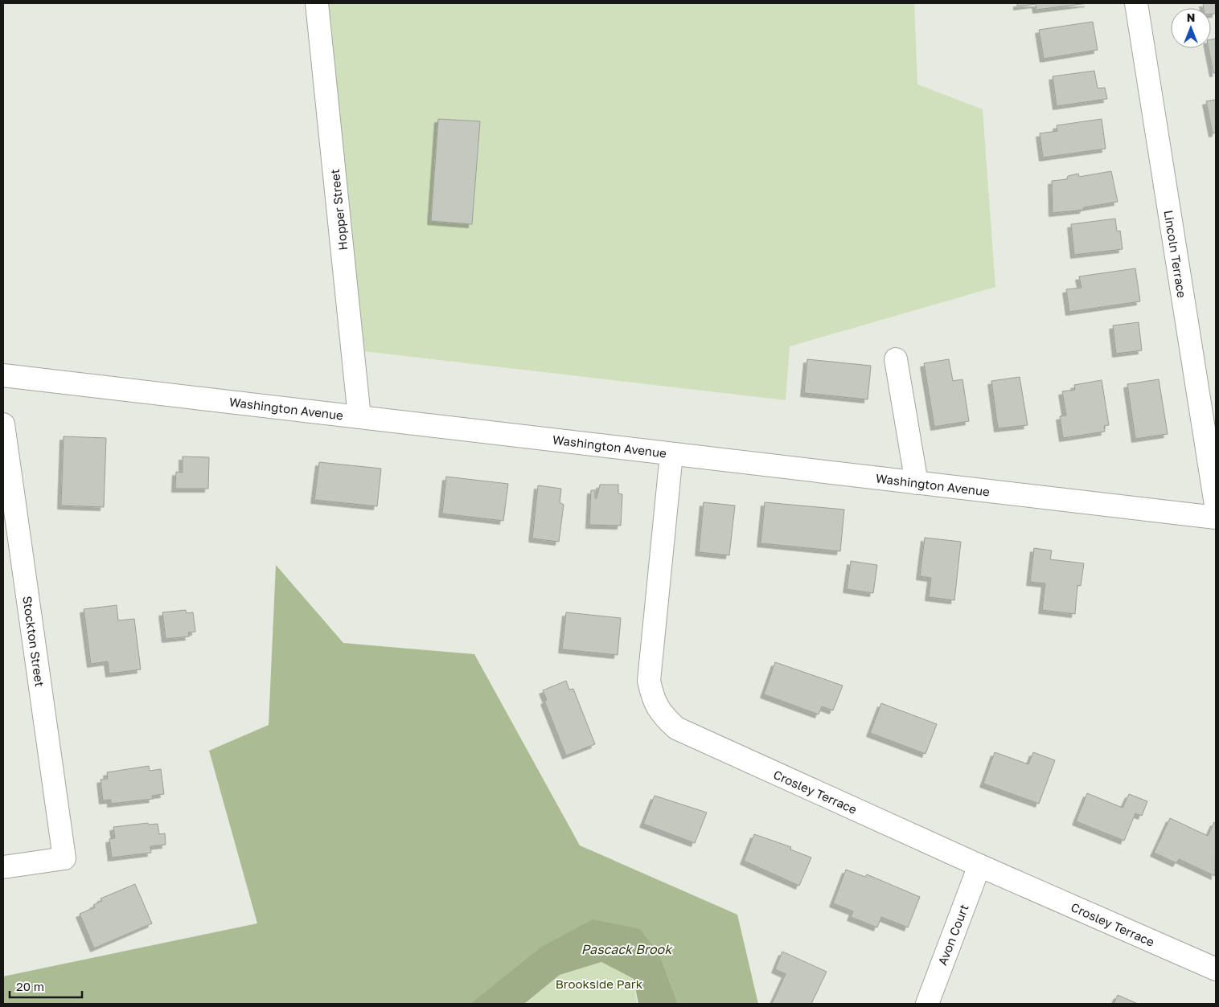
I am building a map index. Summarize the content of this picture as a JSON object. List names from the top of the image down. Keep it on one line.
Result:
{"streets":{"street":["Hopper Street","Lincoln Terrace","Washington Avenue","Stockton Street","Crosley Terrace","Avon Court"]},"crossings":[["Hopper Street","Washington Avenue"],["Washington Avenue","Crosley Terrace"],["Crosley Terrace","Avon Court"]],"water":["Pascack Brook"],"parks":["Brookside Park"],"scale_bar":"20 m","north":"top"}
